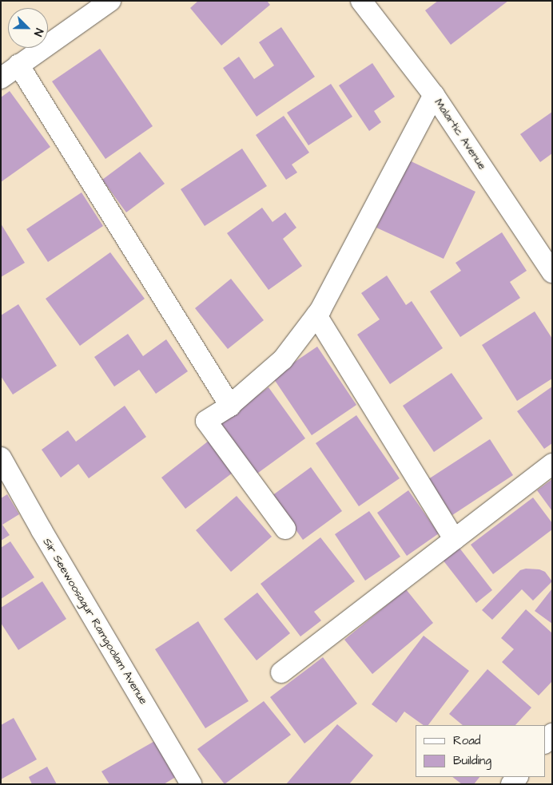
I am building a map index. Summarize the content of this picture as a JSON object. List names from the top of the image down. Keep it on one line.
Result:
{"streets":{"street":["Malartic Avenue","Sir Seewoosagur Ramgoolam Avenue"]},"legend":["Road","Building"],"north":"bottom right"}
